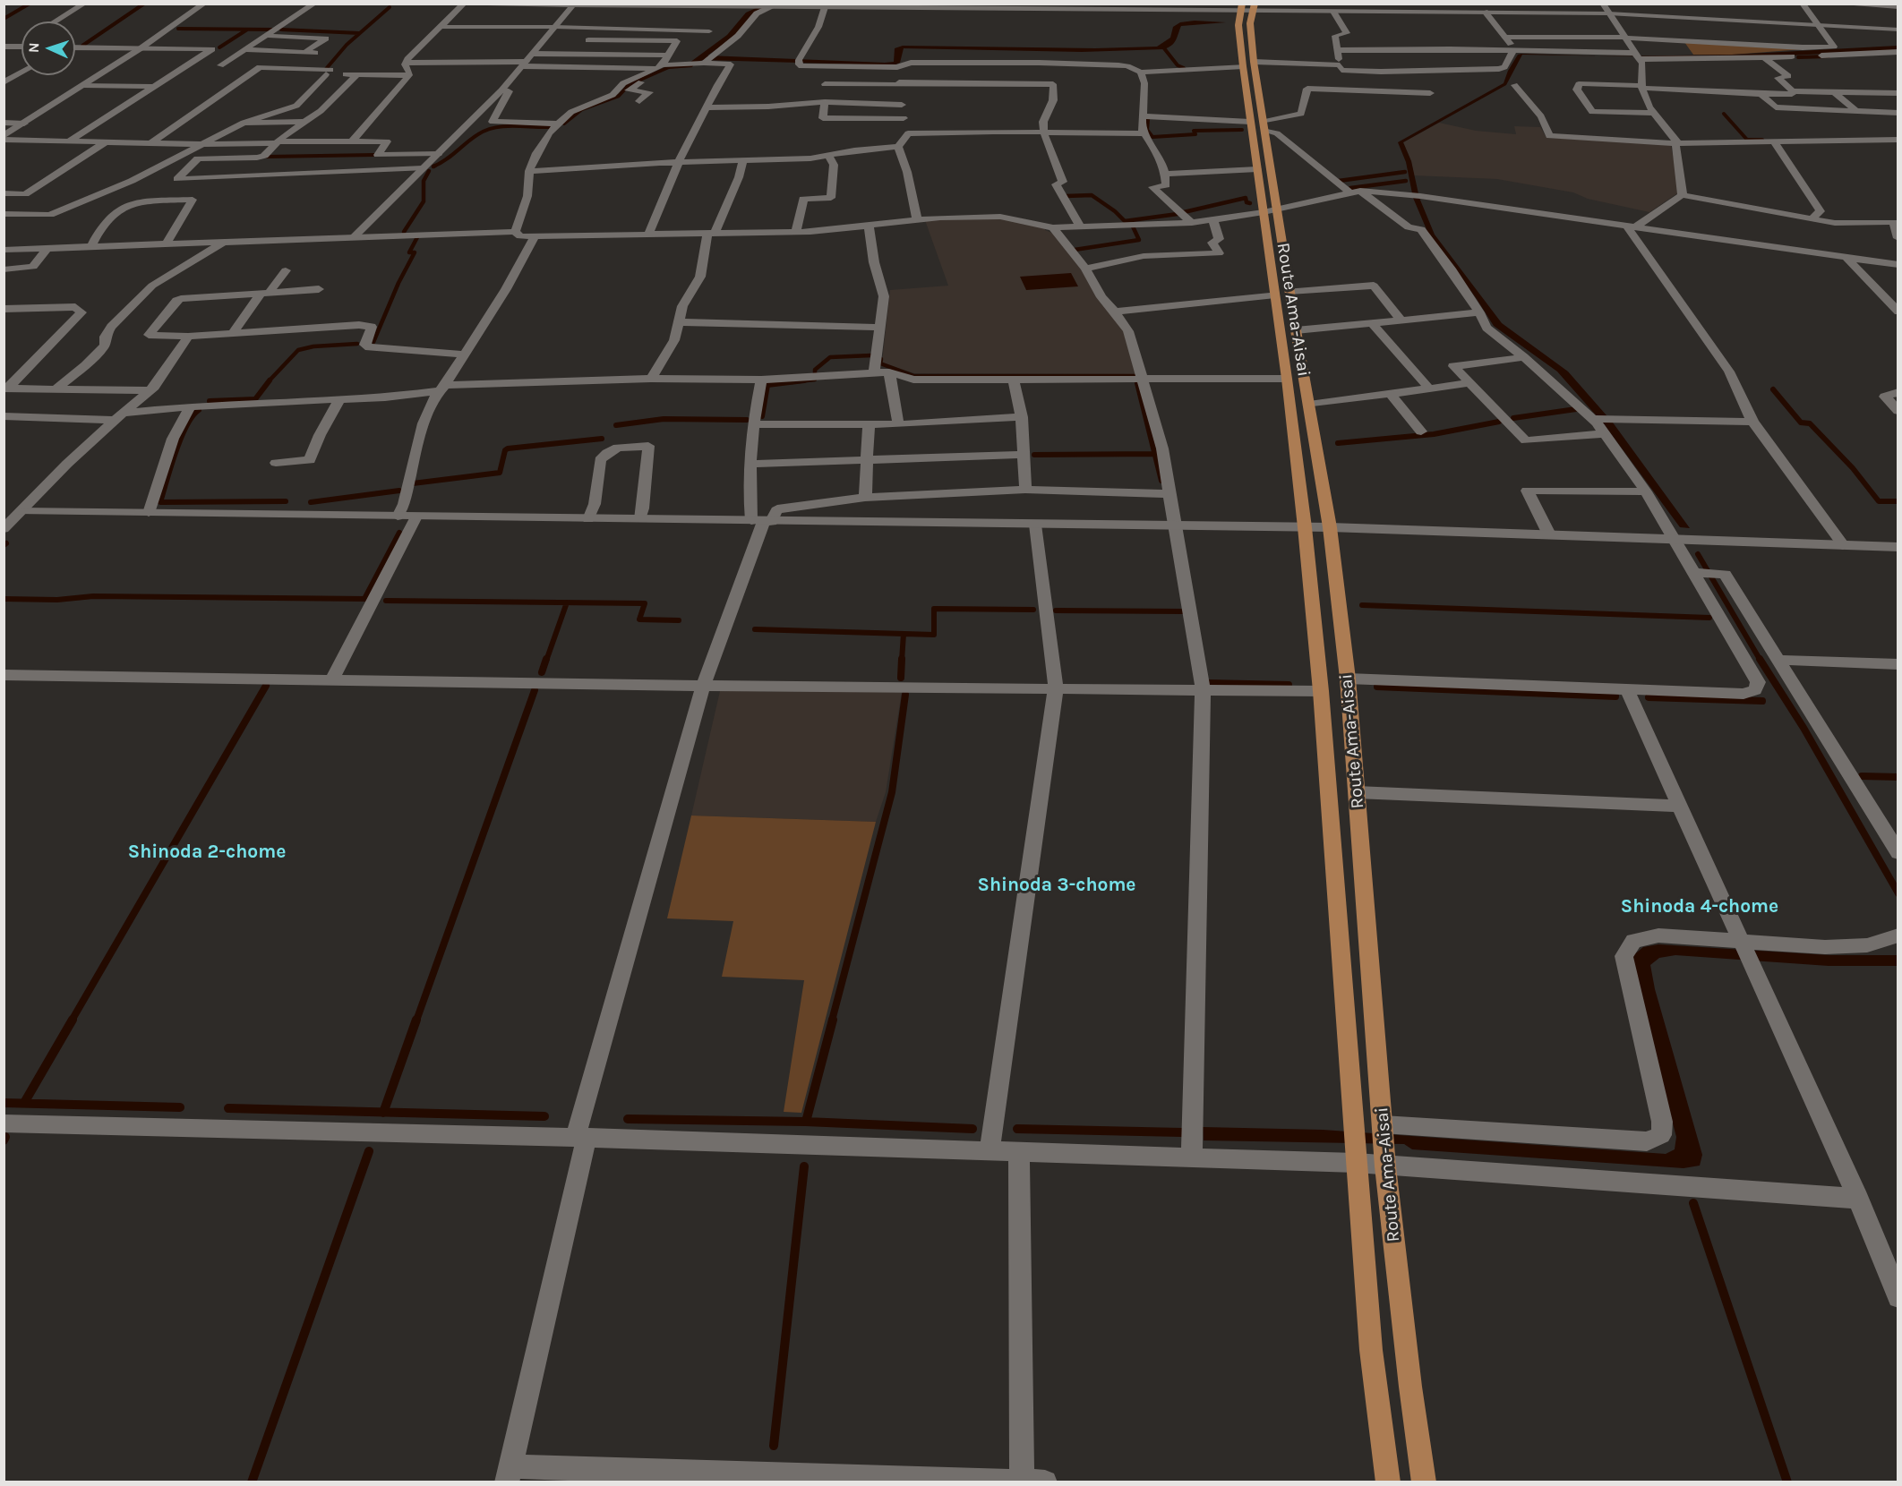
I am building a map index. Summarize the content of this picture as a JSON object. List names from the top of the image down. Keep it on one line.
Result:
{"streets":{"main road":["Route Ama-Aisai"]},"districts":["Shinoda 2-chome","Shinoda 3-chome","Shinoda 4-chome"],"north":"left"}
